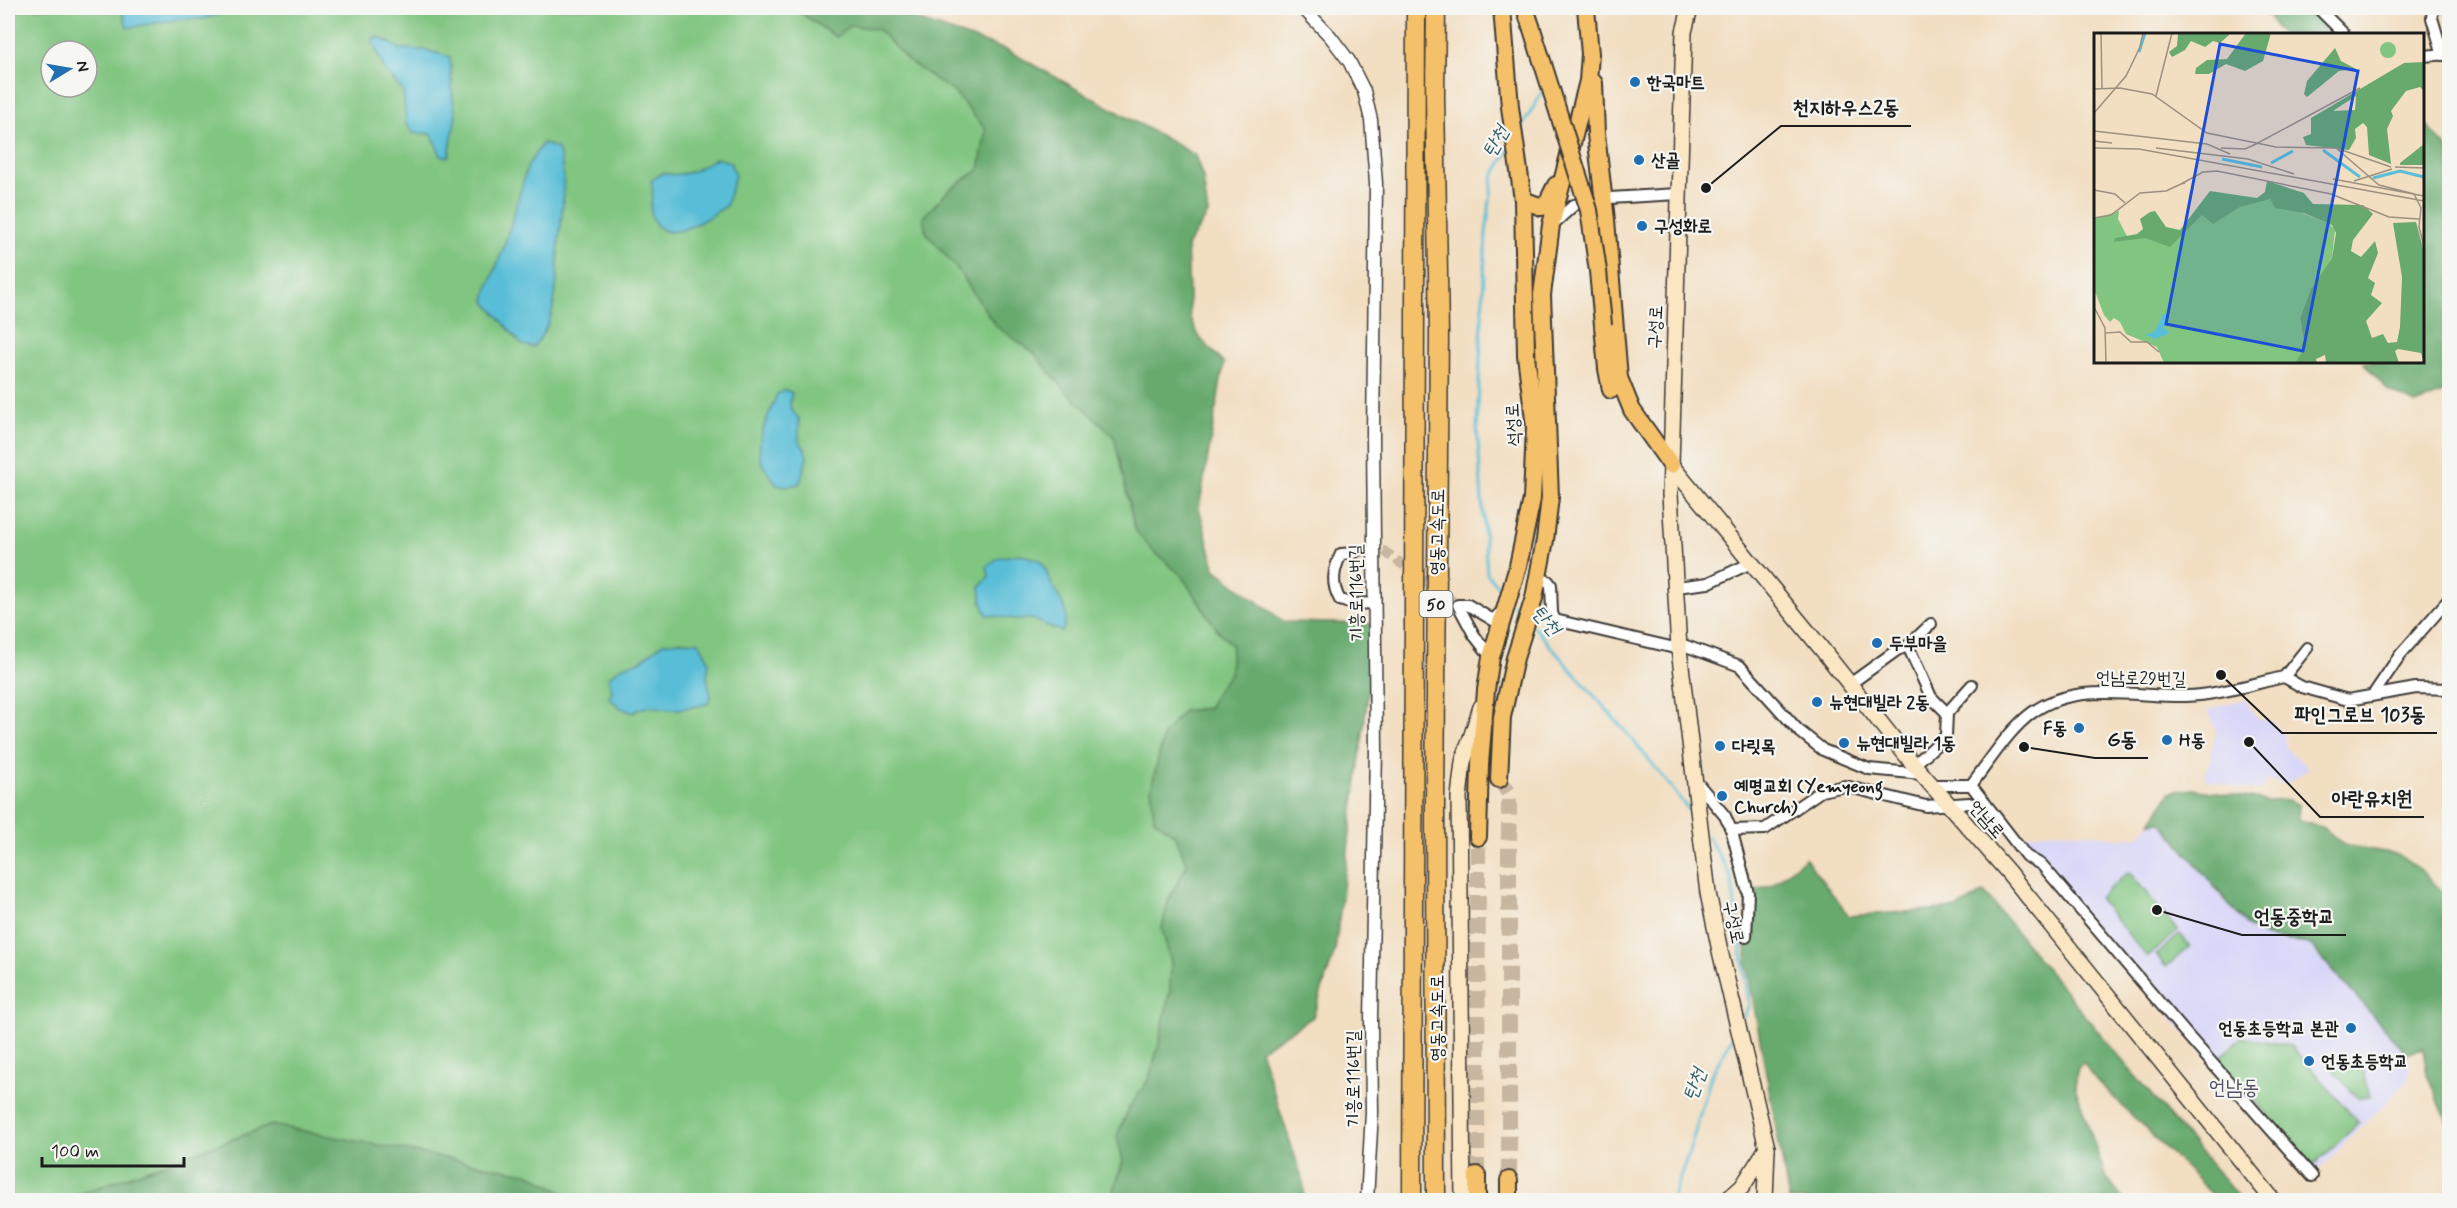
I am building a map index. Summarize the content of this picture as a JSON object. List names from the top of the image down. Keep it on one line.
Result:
{"streets":{"highway":["석성로","영동고속도로","50"],"main road":["구성로","언남로"],"street":["기흥로116번길","언남로29번길"]},"crossings":[["구성로","언남로"]],"districts":["언남동"],"water":["탄천"],"places":["한국마트","산골","천지하우스2동","구성화로","두부마을","파인그로브 103동","뉴현대빌라 2동","F동","H동","아란유치원","뉴현대빌라 1동","다릿목","G동","예명교회 (Yemyeong Church)","언동중학교","언동초등학교 본관","언동초등학교"],"scale_bar":"100 m","north":"right"}
